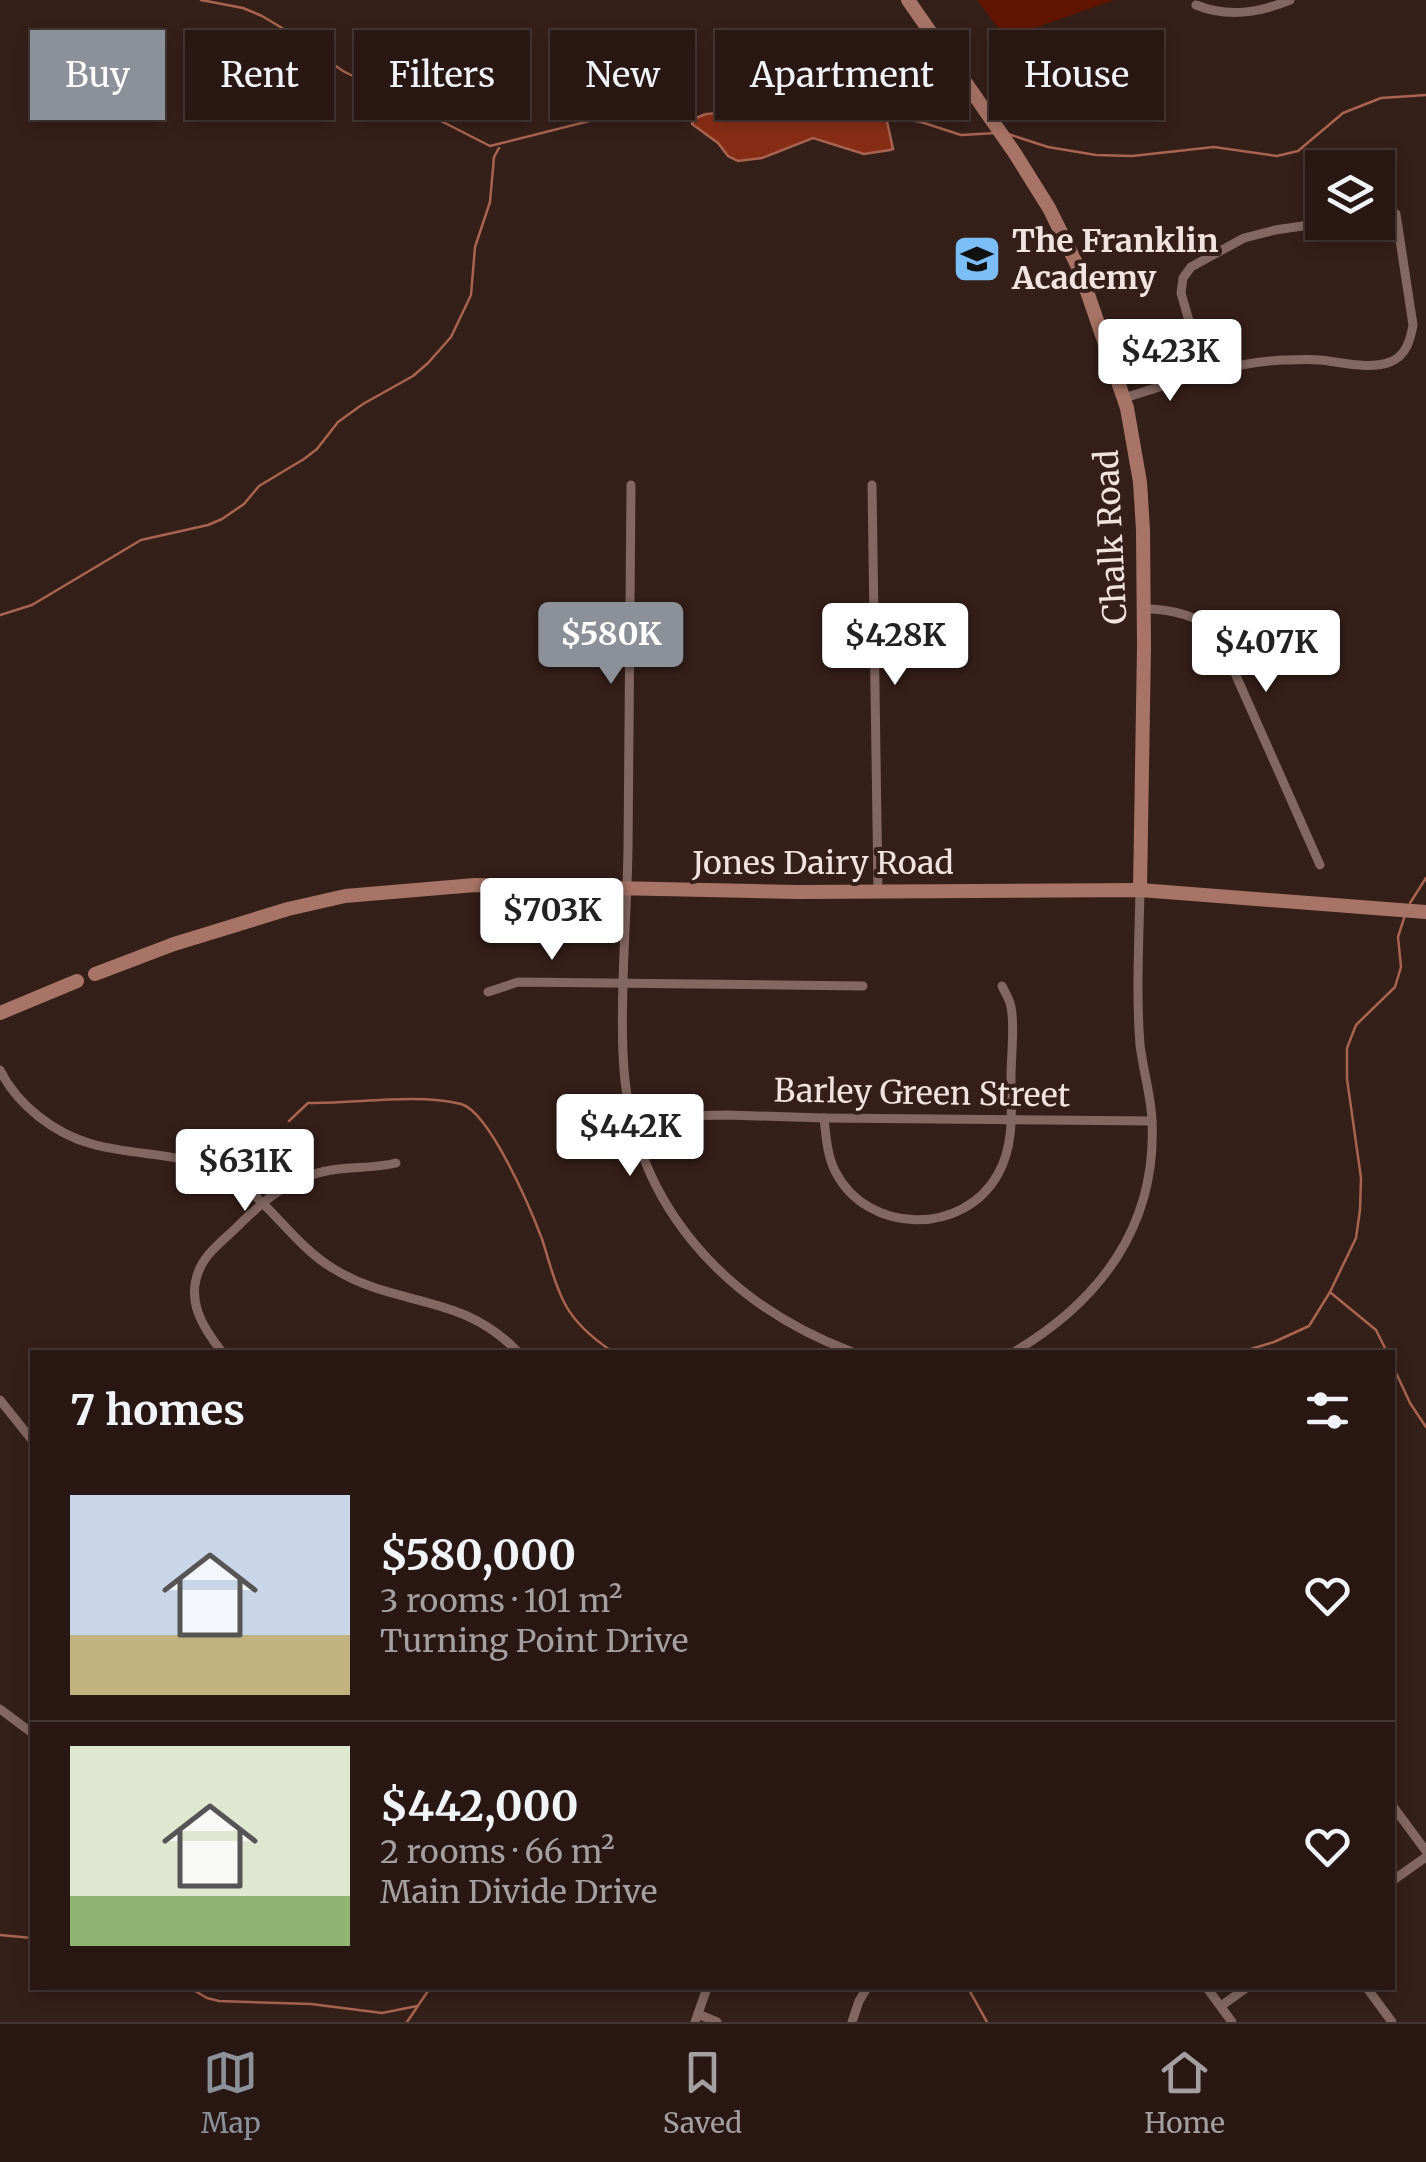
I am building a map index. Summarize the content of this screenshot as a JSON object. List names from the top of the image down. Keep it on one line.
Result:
{"streets":{"street":["Chalk Road","Jones Dairy Road","Barley Green Street"]},"crossings":[["Chalk Road","Jones Dairy Road"]],"places":{"school or university":["The Franklin Academy"]},"page":{"chip":["Buy","Rent","Filters","New","Apartment","House"],"price":["$423K","$580K","$428K","$407K","$703K","$442K","$631K"],"heading":"7 homes","list":[{"name":"$580,000","note":"3 rooms · 101 m² · Turning Point Drive"},{"name":"$442,000","note":"2 rooms · 66 m² · Main Divide Drive"}],"tabs":["Map","Saved","Home"]}}
